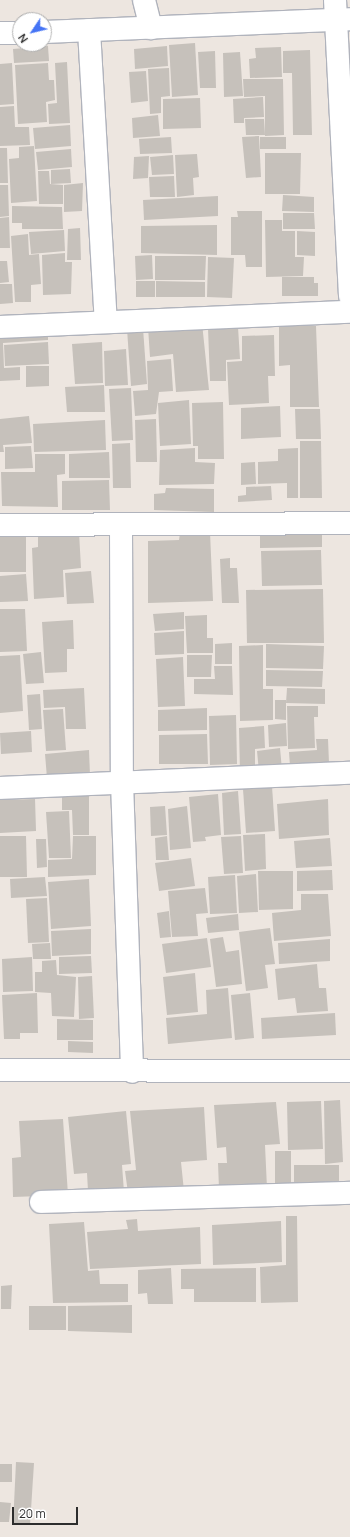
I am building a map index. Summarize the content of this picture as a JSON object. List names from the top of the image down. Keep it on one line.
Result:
{"scale_bar":"20 m","north":"bottom left"}
